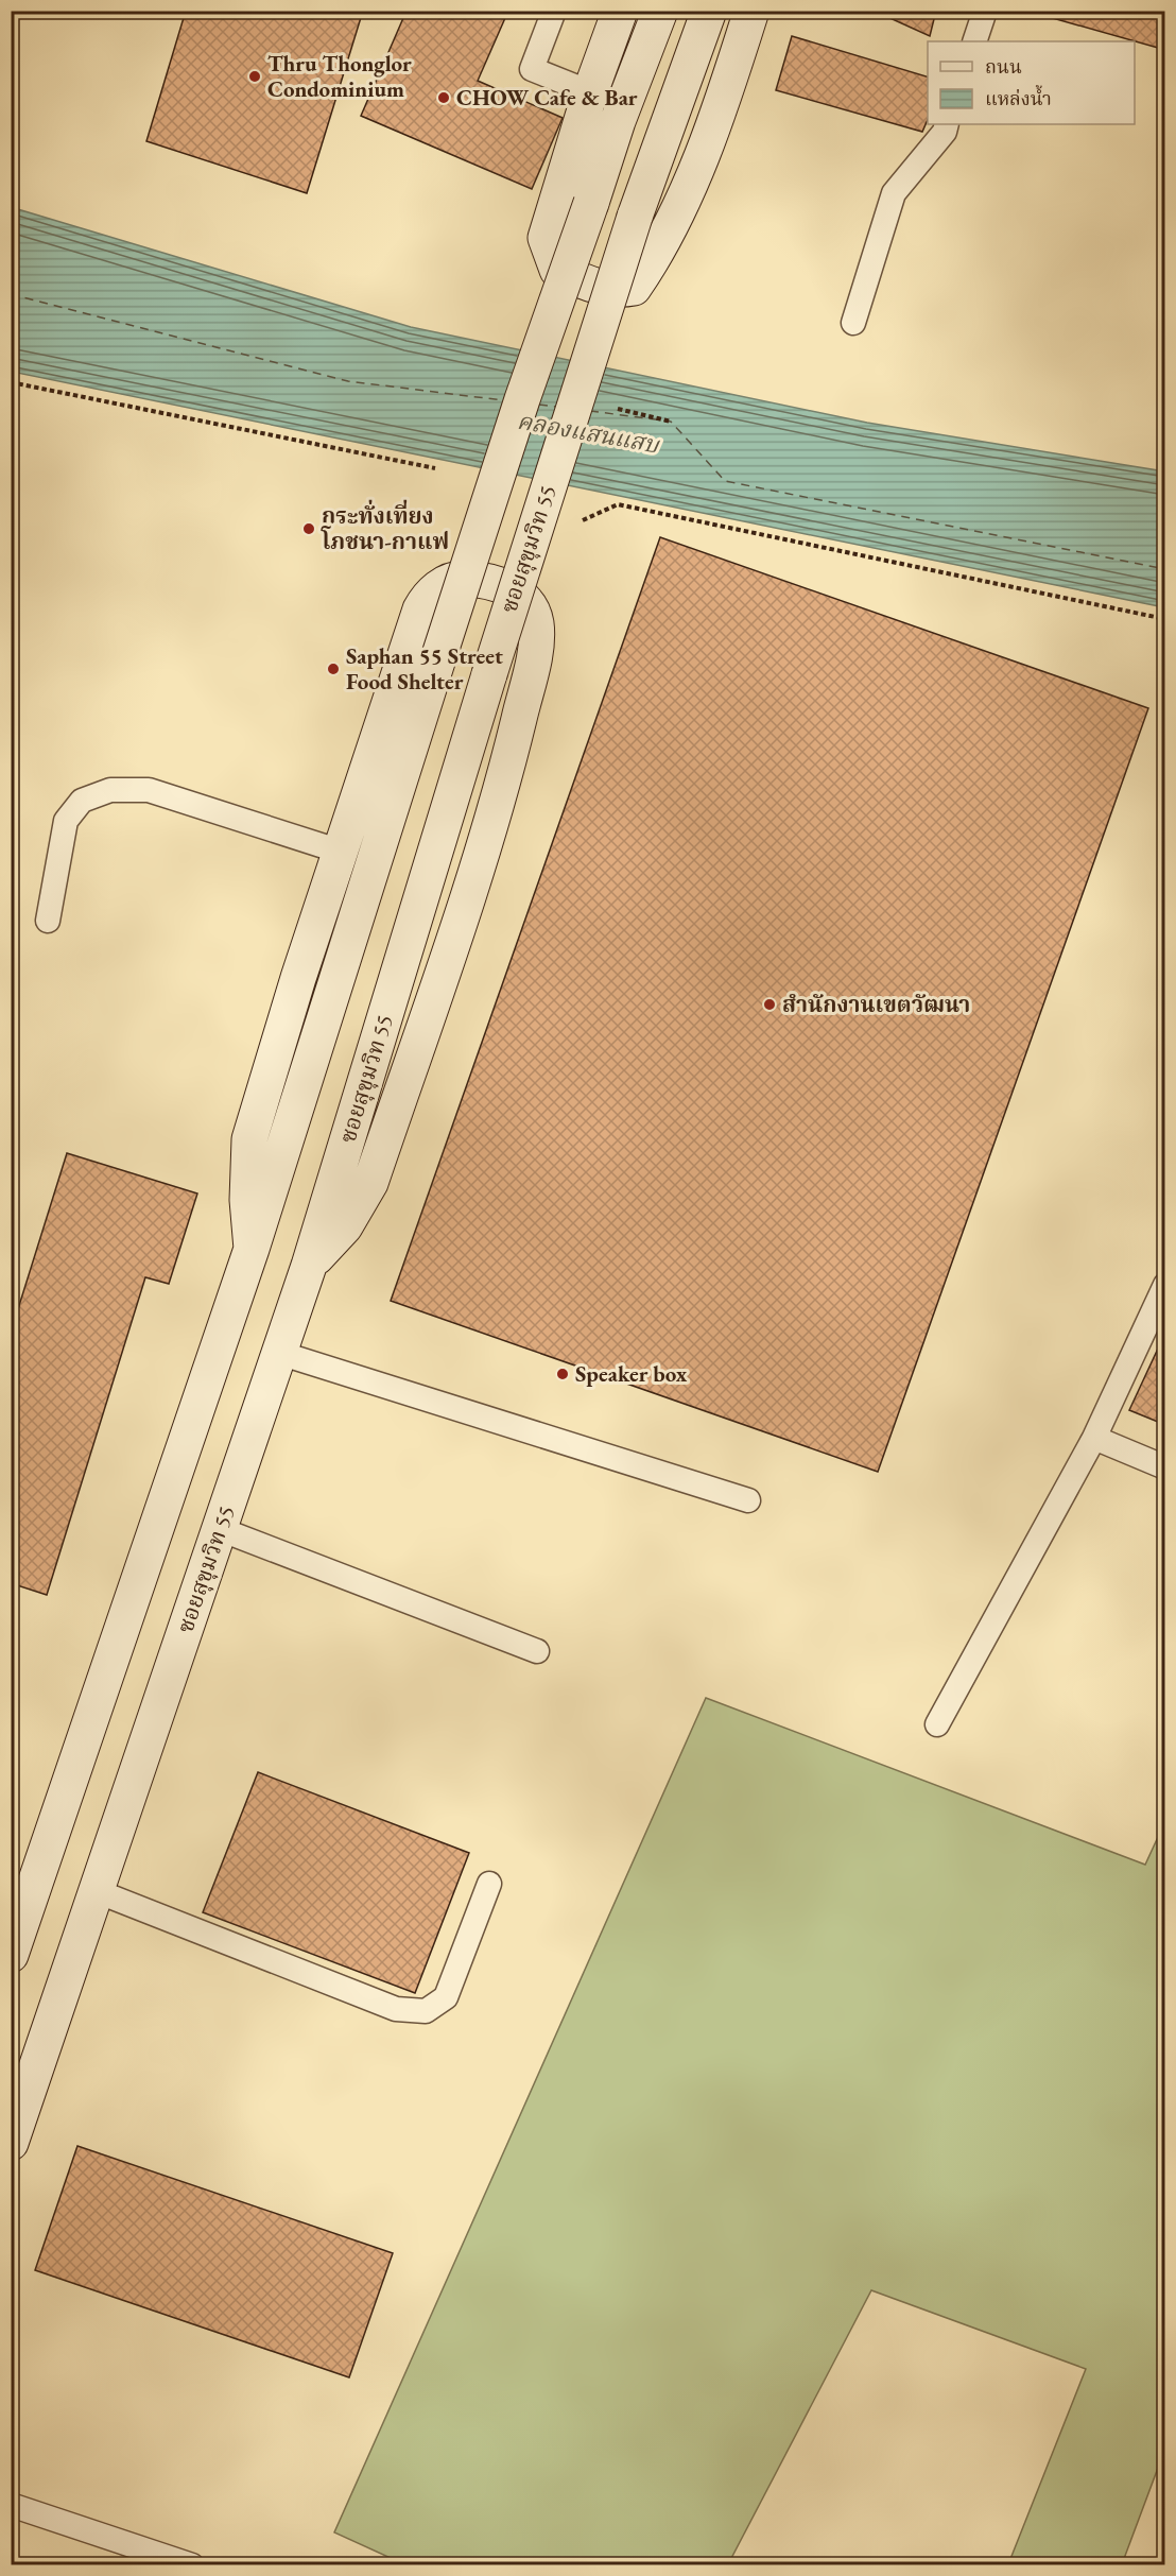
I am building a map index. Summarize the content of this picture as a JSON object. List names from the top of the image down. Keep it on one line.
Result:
{"streets":{"main road":["ซอยสุขุมวิท 55"]},"water":["คลองแสนแสบ"],"places":["Thru Thonglor Condominium","CHOW Cafe & Bar","กระทั่งเที่ยง โภชนา-กาแฟ","Saphan 55 Street Food Shelter","สำนักงานเขตวัฒนา","Speaker box"],"legend":["ถนน","แหล่งน้ำ"]}
